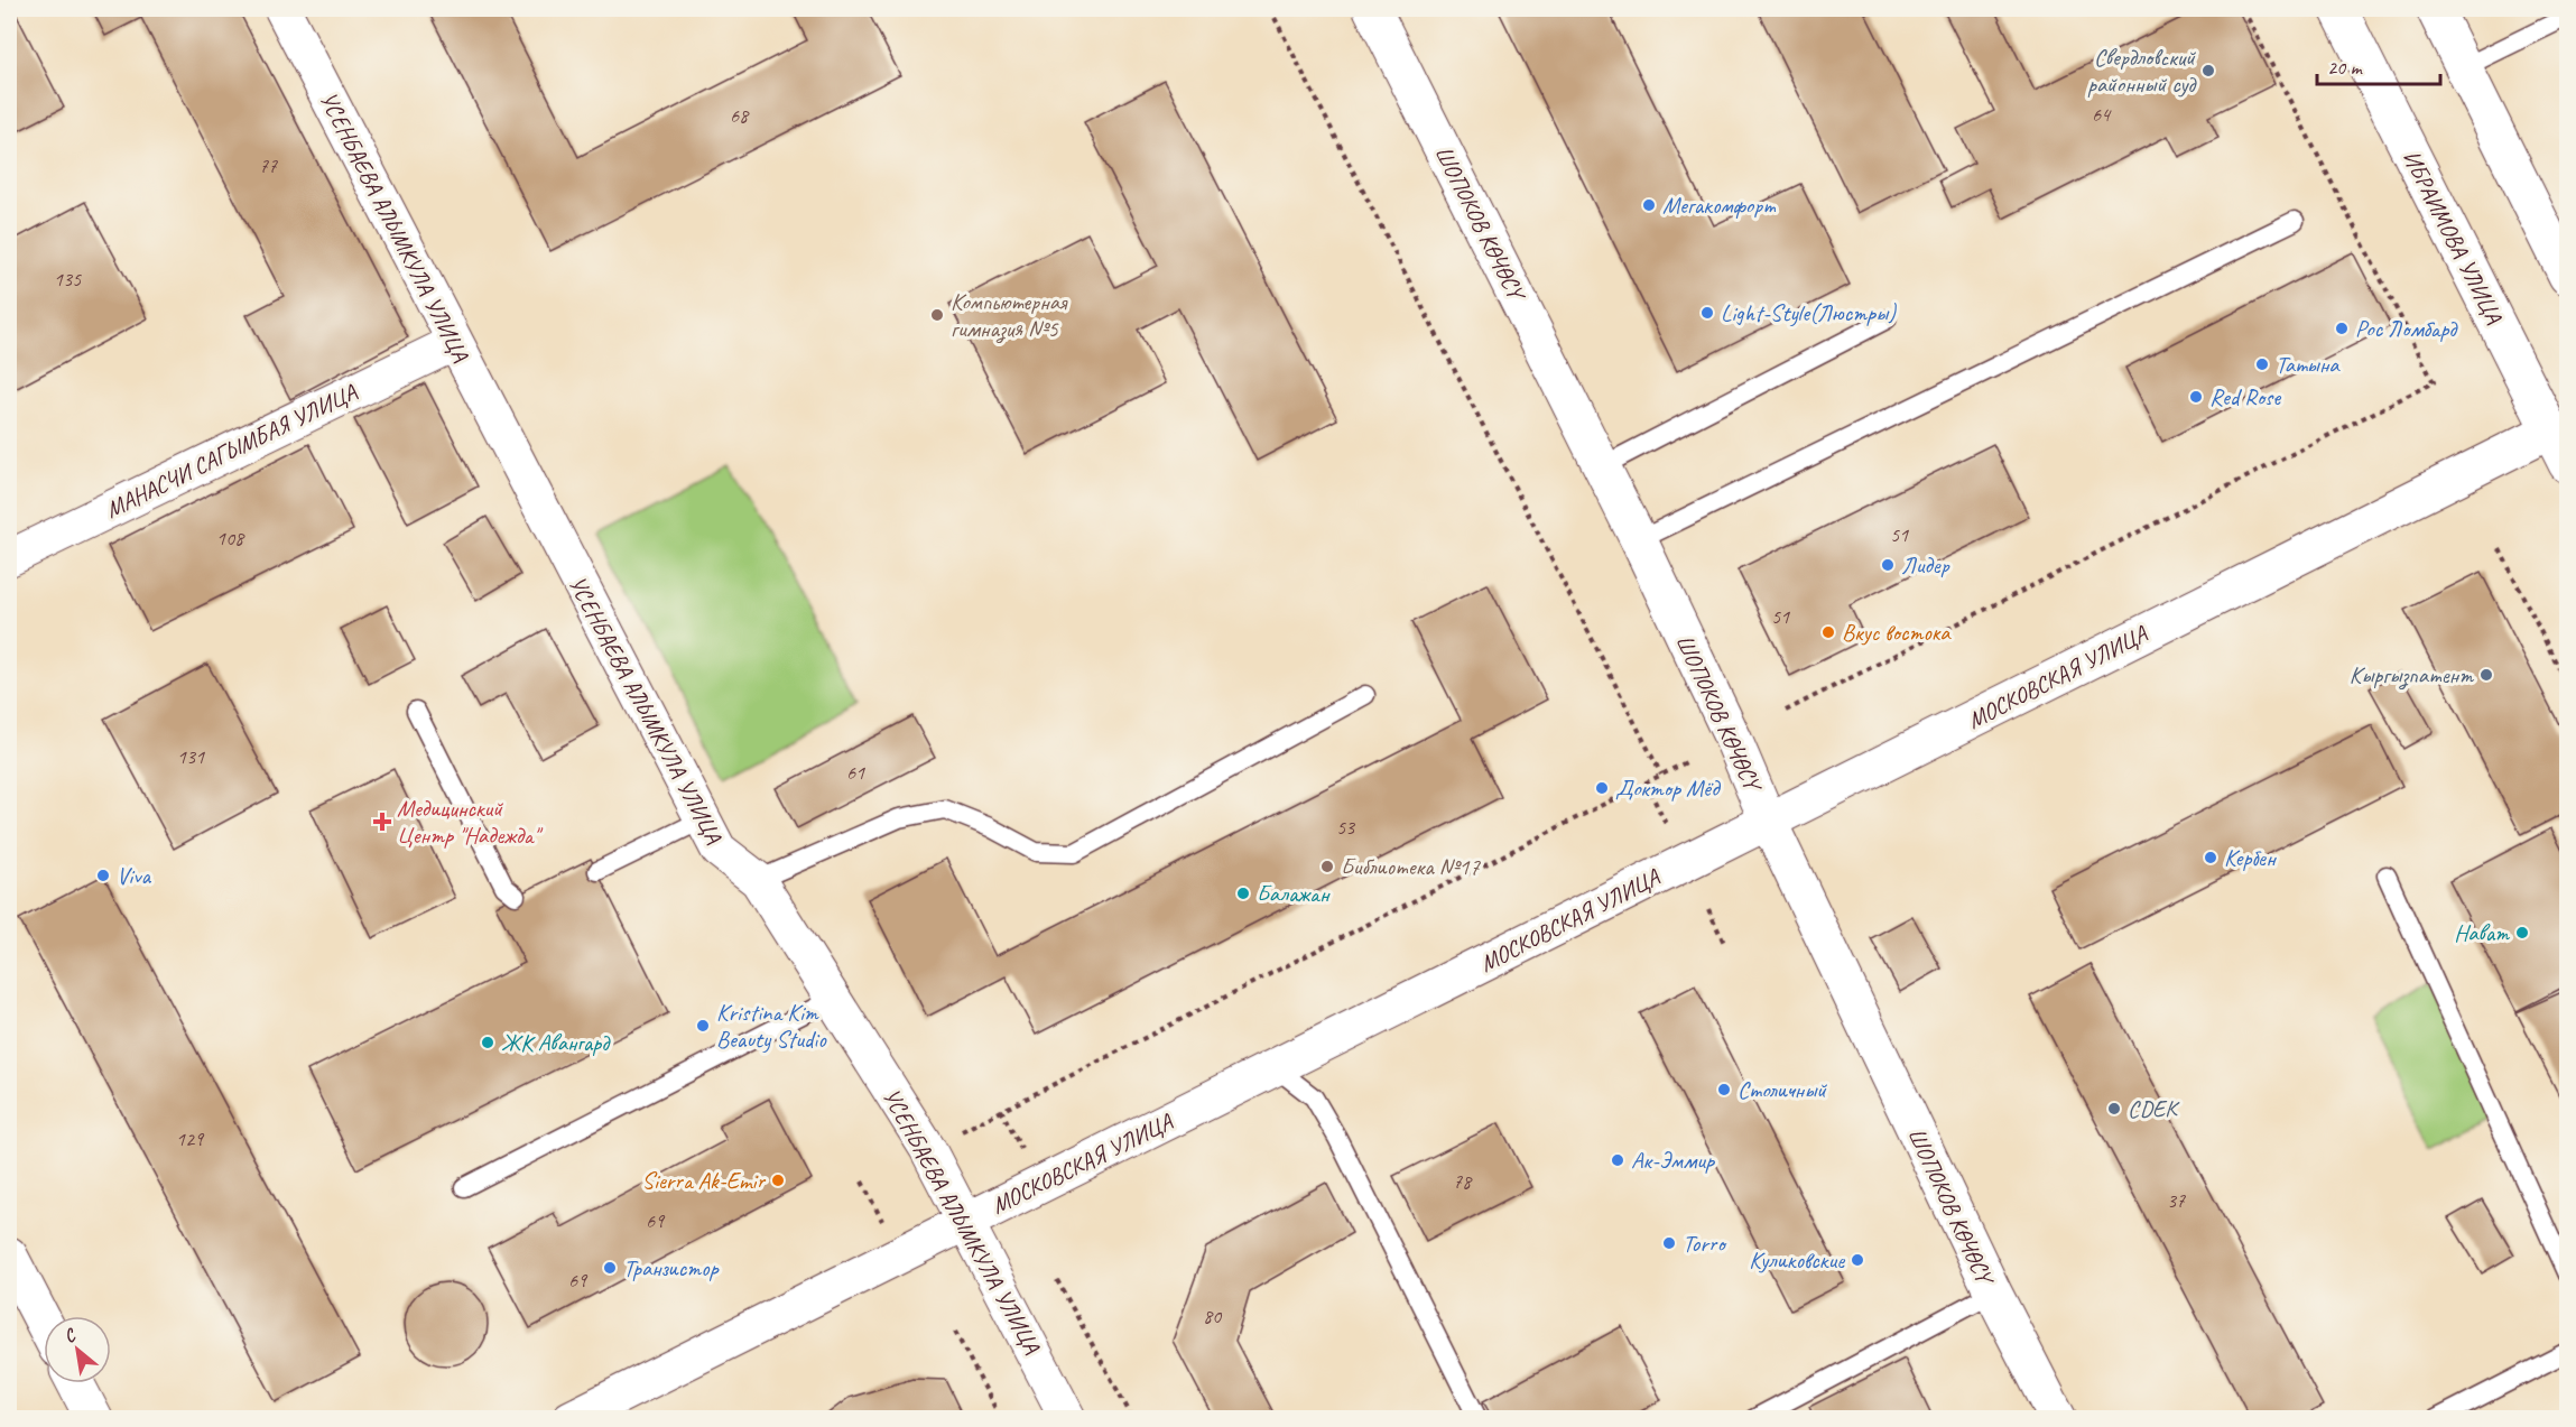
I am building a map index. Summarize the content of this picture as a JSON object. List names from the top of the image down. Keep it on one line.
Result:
{"streets":{"main road":["ШОПОКОВ КӨЧӨСҮ","ИБРАИМОВА УЛИЦА","МОСКОВСКАЯ УЛИЦА"],"street":["УСЕНБАЕВА АЛЫМКУЛА УЛИЦА","МАНАСЧИ САГЫМБАЯ УЛИЦА"]},"crossings":[["ШОПОКОВ КӨЧӨСҮ","МОСКОВСКАЯ УЛИЦА"],["УСЕНБАЕВА АЛЫМКУЛА УЛИЦА","МАНАСЧИ САГЫМБАЯ УЛИЦА"],["УСЕНБАЕВА АЛЫМКУЛА УЛИЦА","МОСКОВСКАЯ УЛИЦА"],["ИБРАИМОВА УЛИЦА","МОСКОВСКАЯ УЛИЦА"]],"places":{"other":["Свердловский районный суд","Мегакомфорт","Light-Style(Люстры)","Компьютерная гимназия №5","Рос Ломбард","Татына","Red Rose","Лидер","Вкус востока","Кыргызпатент","Доктор Мёд","Кербен","Библиотека №17","Viva","Балажан","Нават","Kristina Kim Beauty Studio","ЖК Авангард","Столичный","CDEK","Ак-Эммир","Sierra Ak-Emir","Torro","Куликовские","Транзистор"],"health":["Медицинский Центр \"Надежда\""]},"house_numbers":["64","68","77","135","51","108","51","131","61","53","129","78","37","69","69","80"],"scale_bar":"20 m","north":"top left"}
